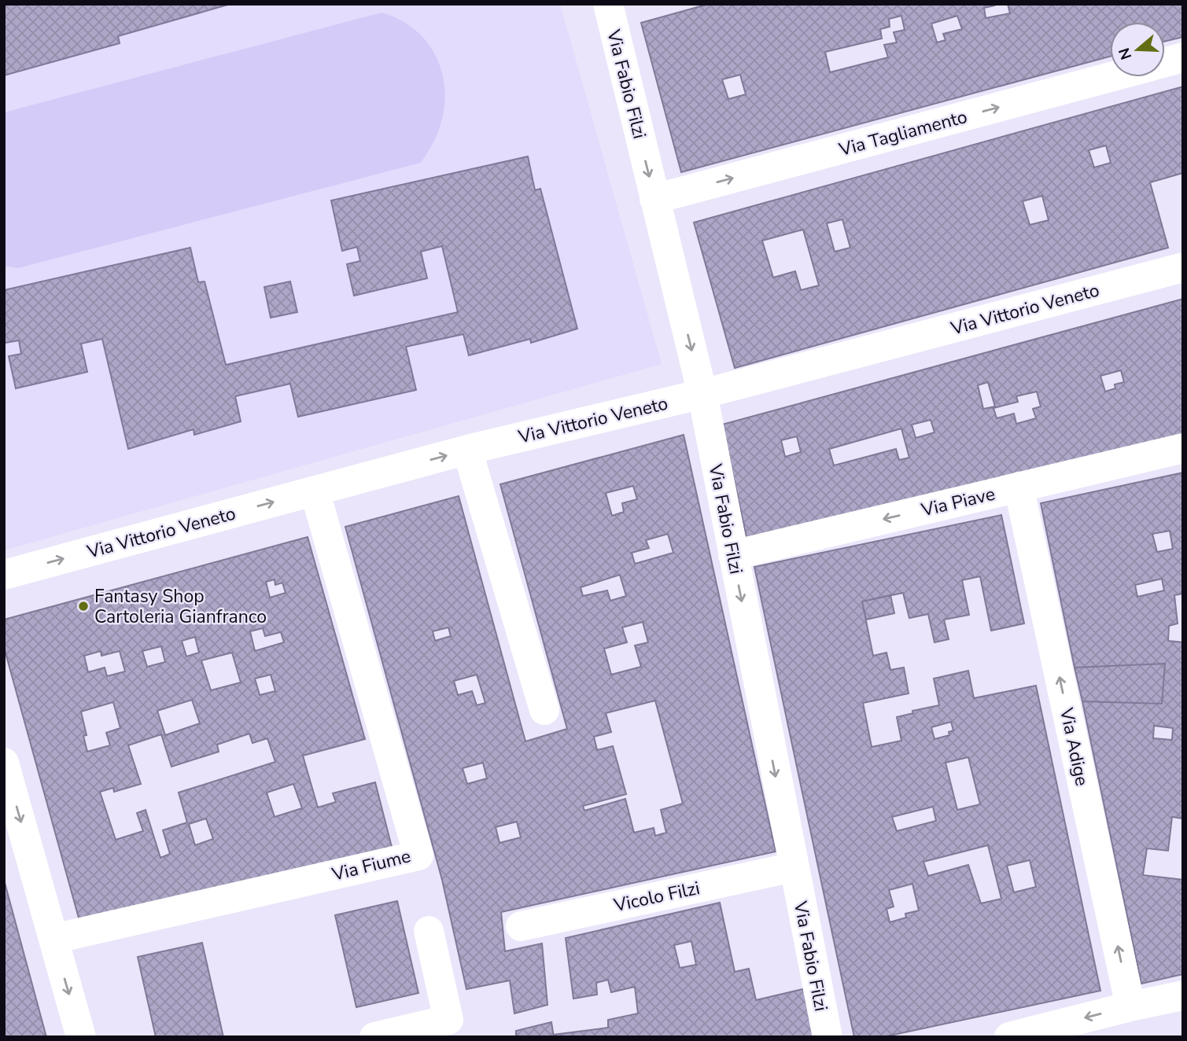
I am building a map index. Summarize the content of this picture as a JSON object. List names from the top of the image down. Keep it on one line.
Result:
{"streets":{"street":["Via Fabio Filzi","Via Tagliamento","Via Vittorio Veneto","Via Piave","Via Adige","Via Fiume","Vicolo Filzi"]},"crossings":[["Via Fabio Filzi","Via Tagliamento"],["Via Fabio Filzi","Via Vittorio Veneto"],["Via Fabio Filzi","Via Piave"],["Via Fabio Filzi","Vicolo Filzi"],["Via Vittorio Veneto","Via Fiume"],["Via Piave","Via Adige"]],"one_way":["Via Fabio Filzi","Via Tagliamento","Via Vittorio Veneto","Via Piave","Via Adige"],"places":["Fantasy Shop Cartoleria Gianfranco"],"north":"left"}
